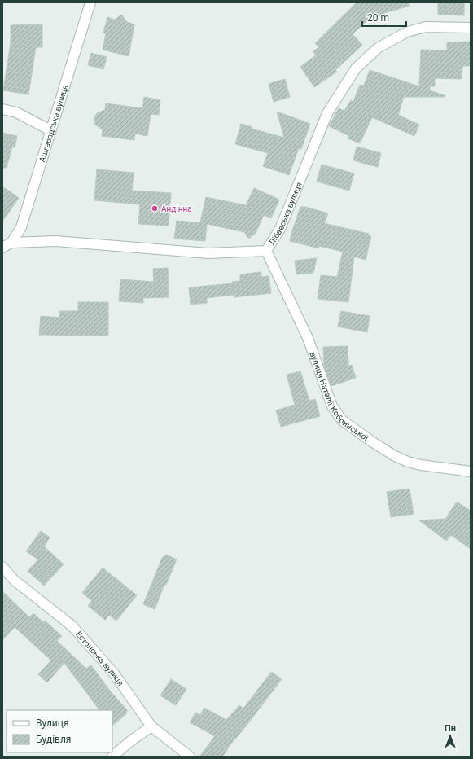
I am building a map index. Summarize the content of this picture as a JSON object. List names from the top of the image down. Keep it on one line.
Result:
{"streets":{"street":["Ашгабадська вулиця","Лібавська вулиця","вулиця Наталії Кобринської","Естонська вулиця"]},"crossings":[["Ашгабадська вулиця","Лібавська вулиця"],["Лібавська вулиця","вулиця Наталії Кобринської"]],"places":["Андінна"],"legend":["Вулиця","Будівля"],"scale_bar":"20 m","north":"top"}
